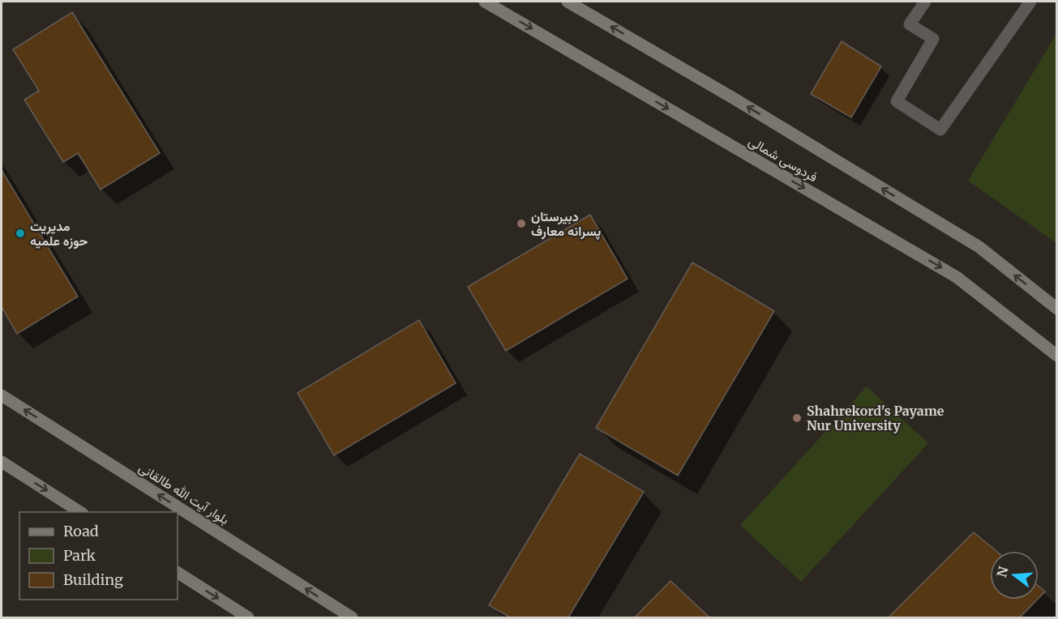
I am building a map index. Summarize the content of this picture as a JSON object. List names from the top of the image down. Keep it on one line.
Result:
{"streets":{"main road":["فردوسی شمالی","بلوار آیت الله طالقانی"]},"places":["دبیرستان پسرانه معارف","مدیریت حوزه علمیه","Shahrekord's Payame Nur University"],"legend":["Road","Park","Building"],"north":"left"}
